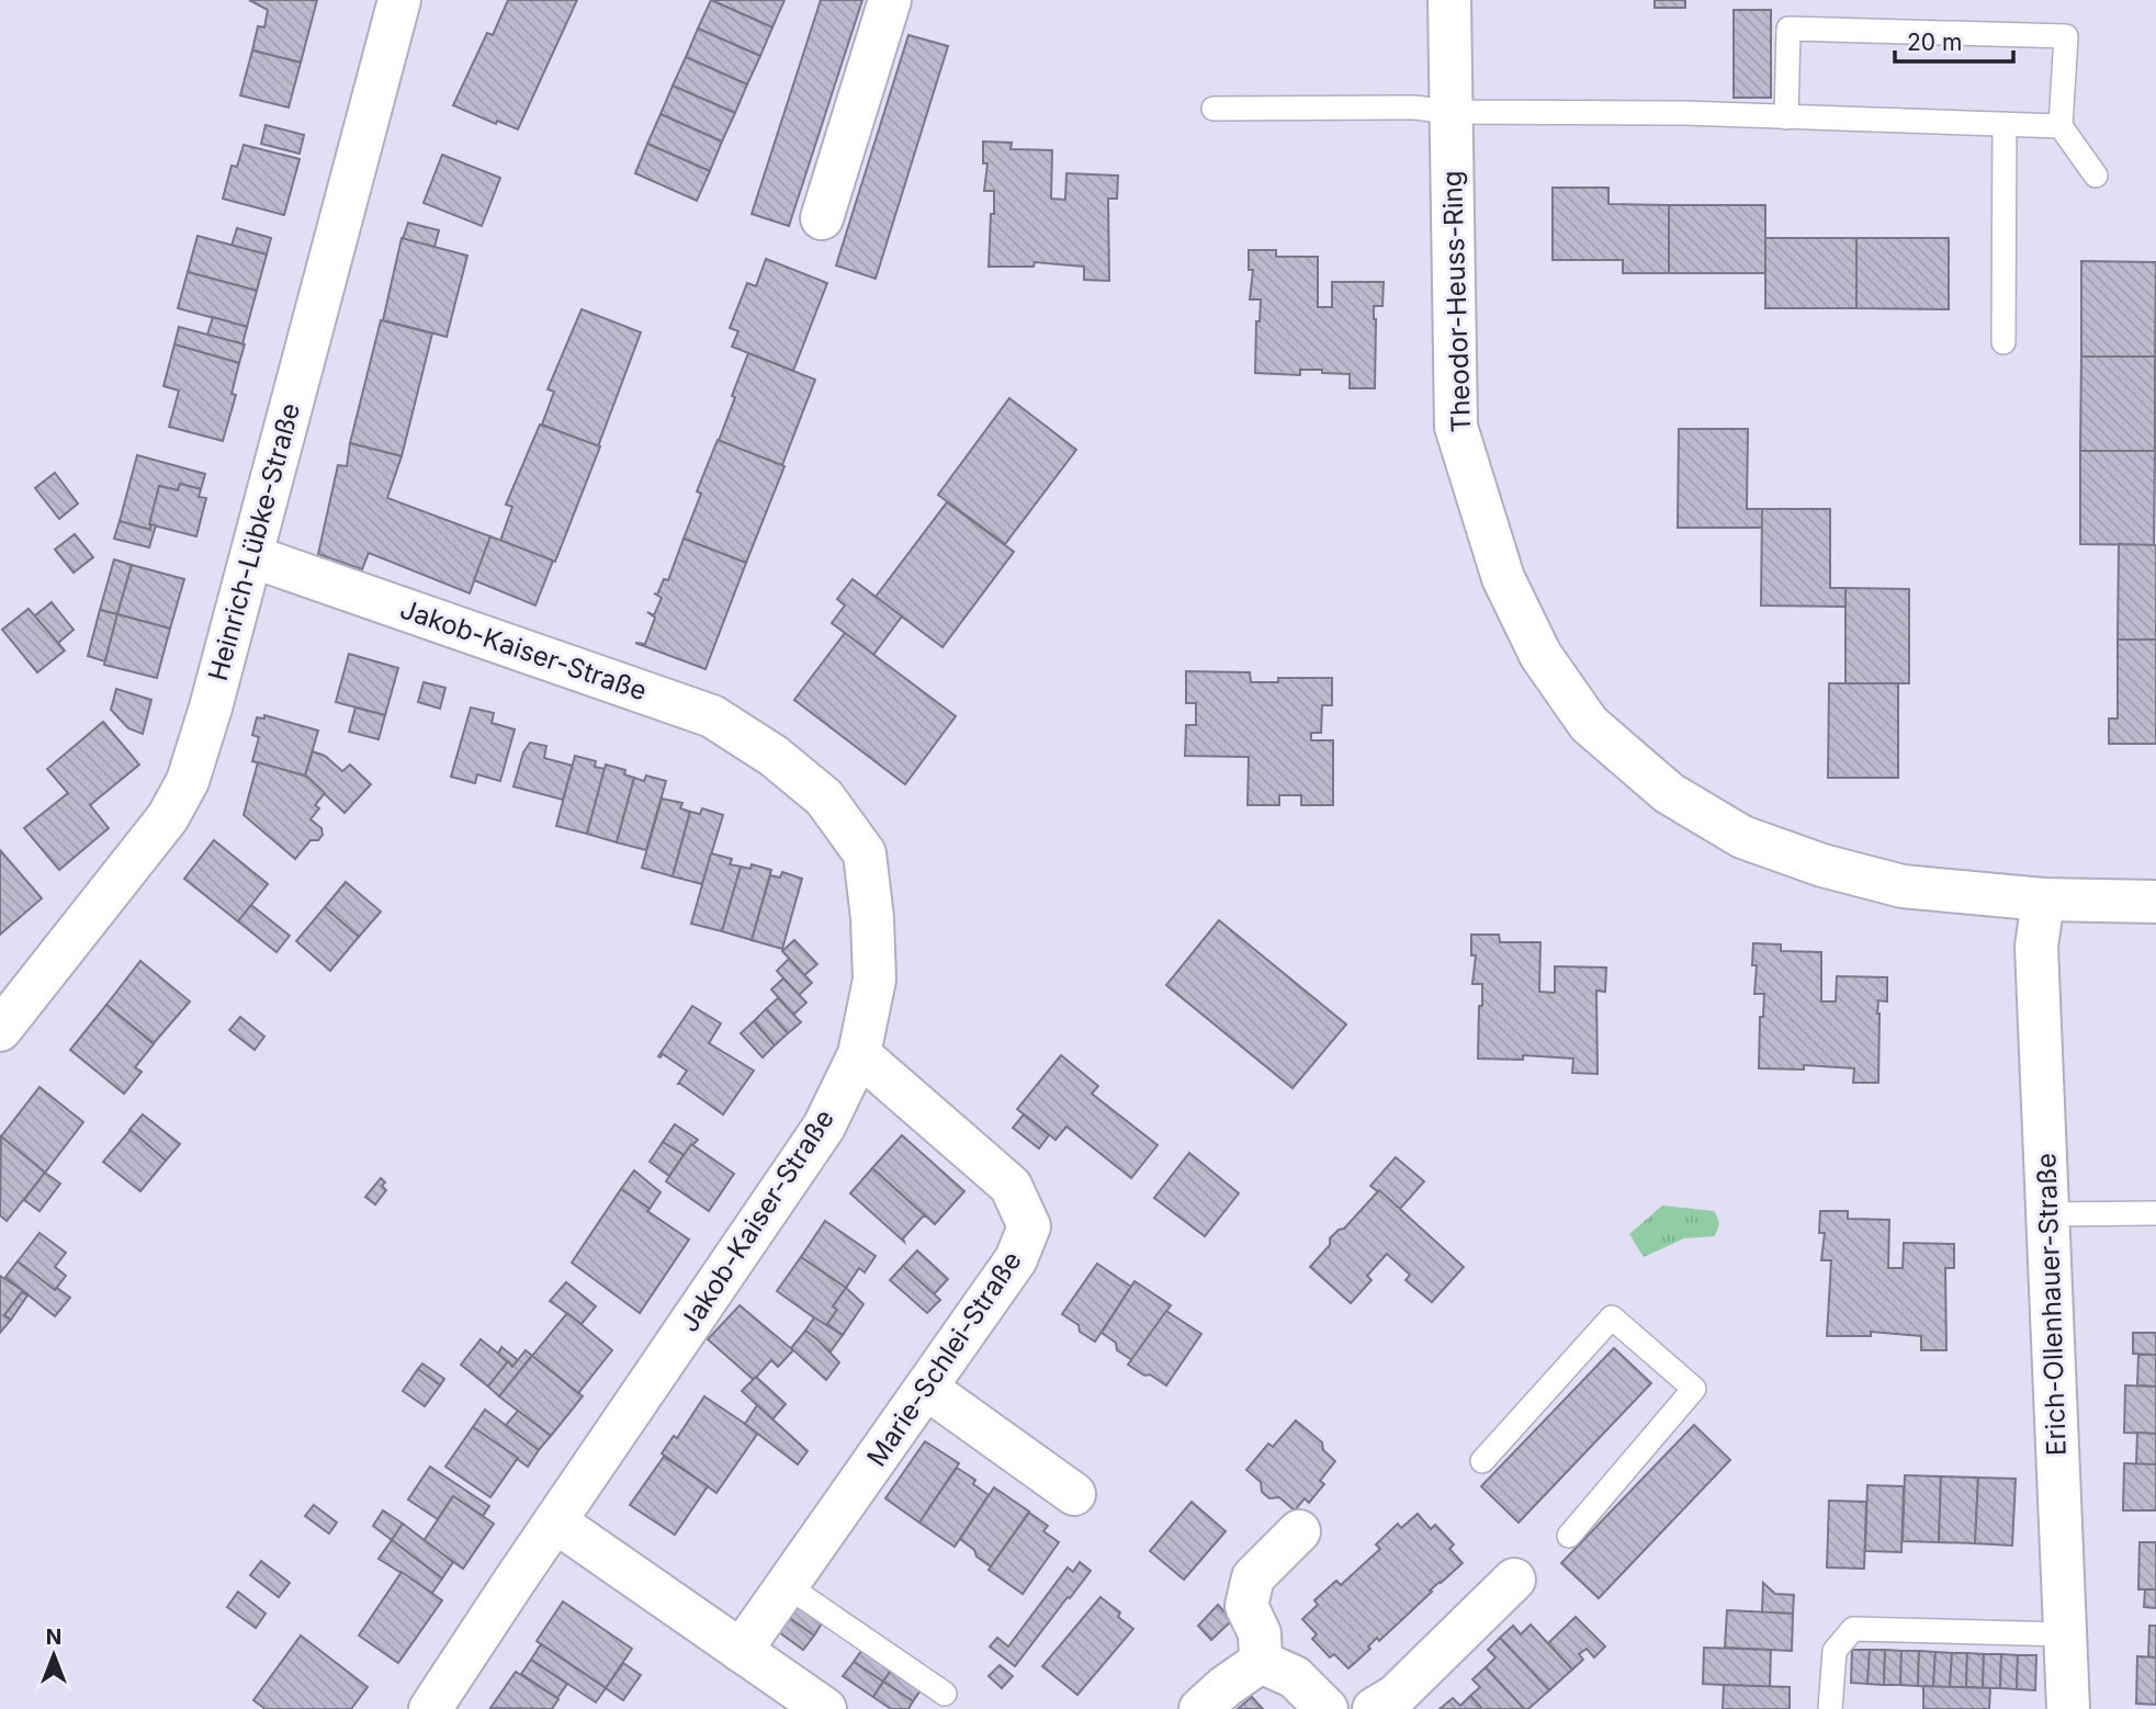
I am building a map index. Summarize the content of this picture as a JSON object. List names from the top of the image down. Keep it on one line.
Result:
{"streets":{"street":["Theodor-Heuss-Ring","Heinrich-Lübke-Straße","Jakob-Kaiser-Straße","Erich-Ollenhauer-Straße","Marie-Schlei-Straße"]},"crossings":[["Theodor-Heuss-Ring","Erich-Ollenhauer-Straße"],["Heinrich-Lübke-Straße","Jakob-Kaiser-Straße"],["Jakob-Kaiser-Straße","Marie-Schlei-Straße"]],"scale_bar":"20 m","north":"top"}
